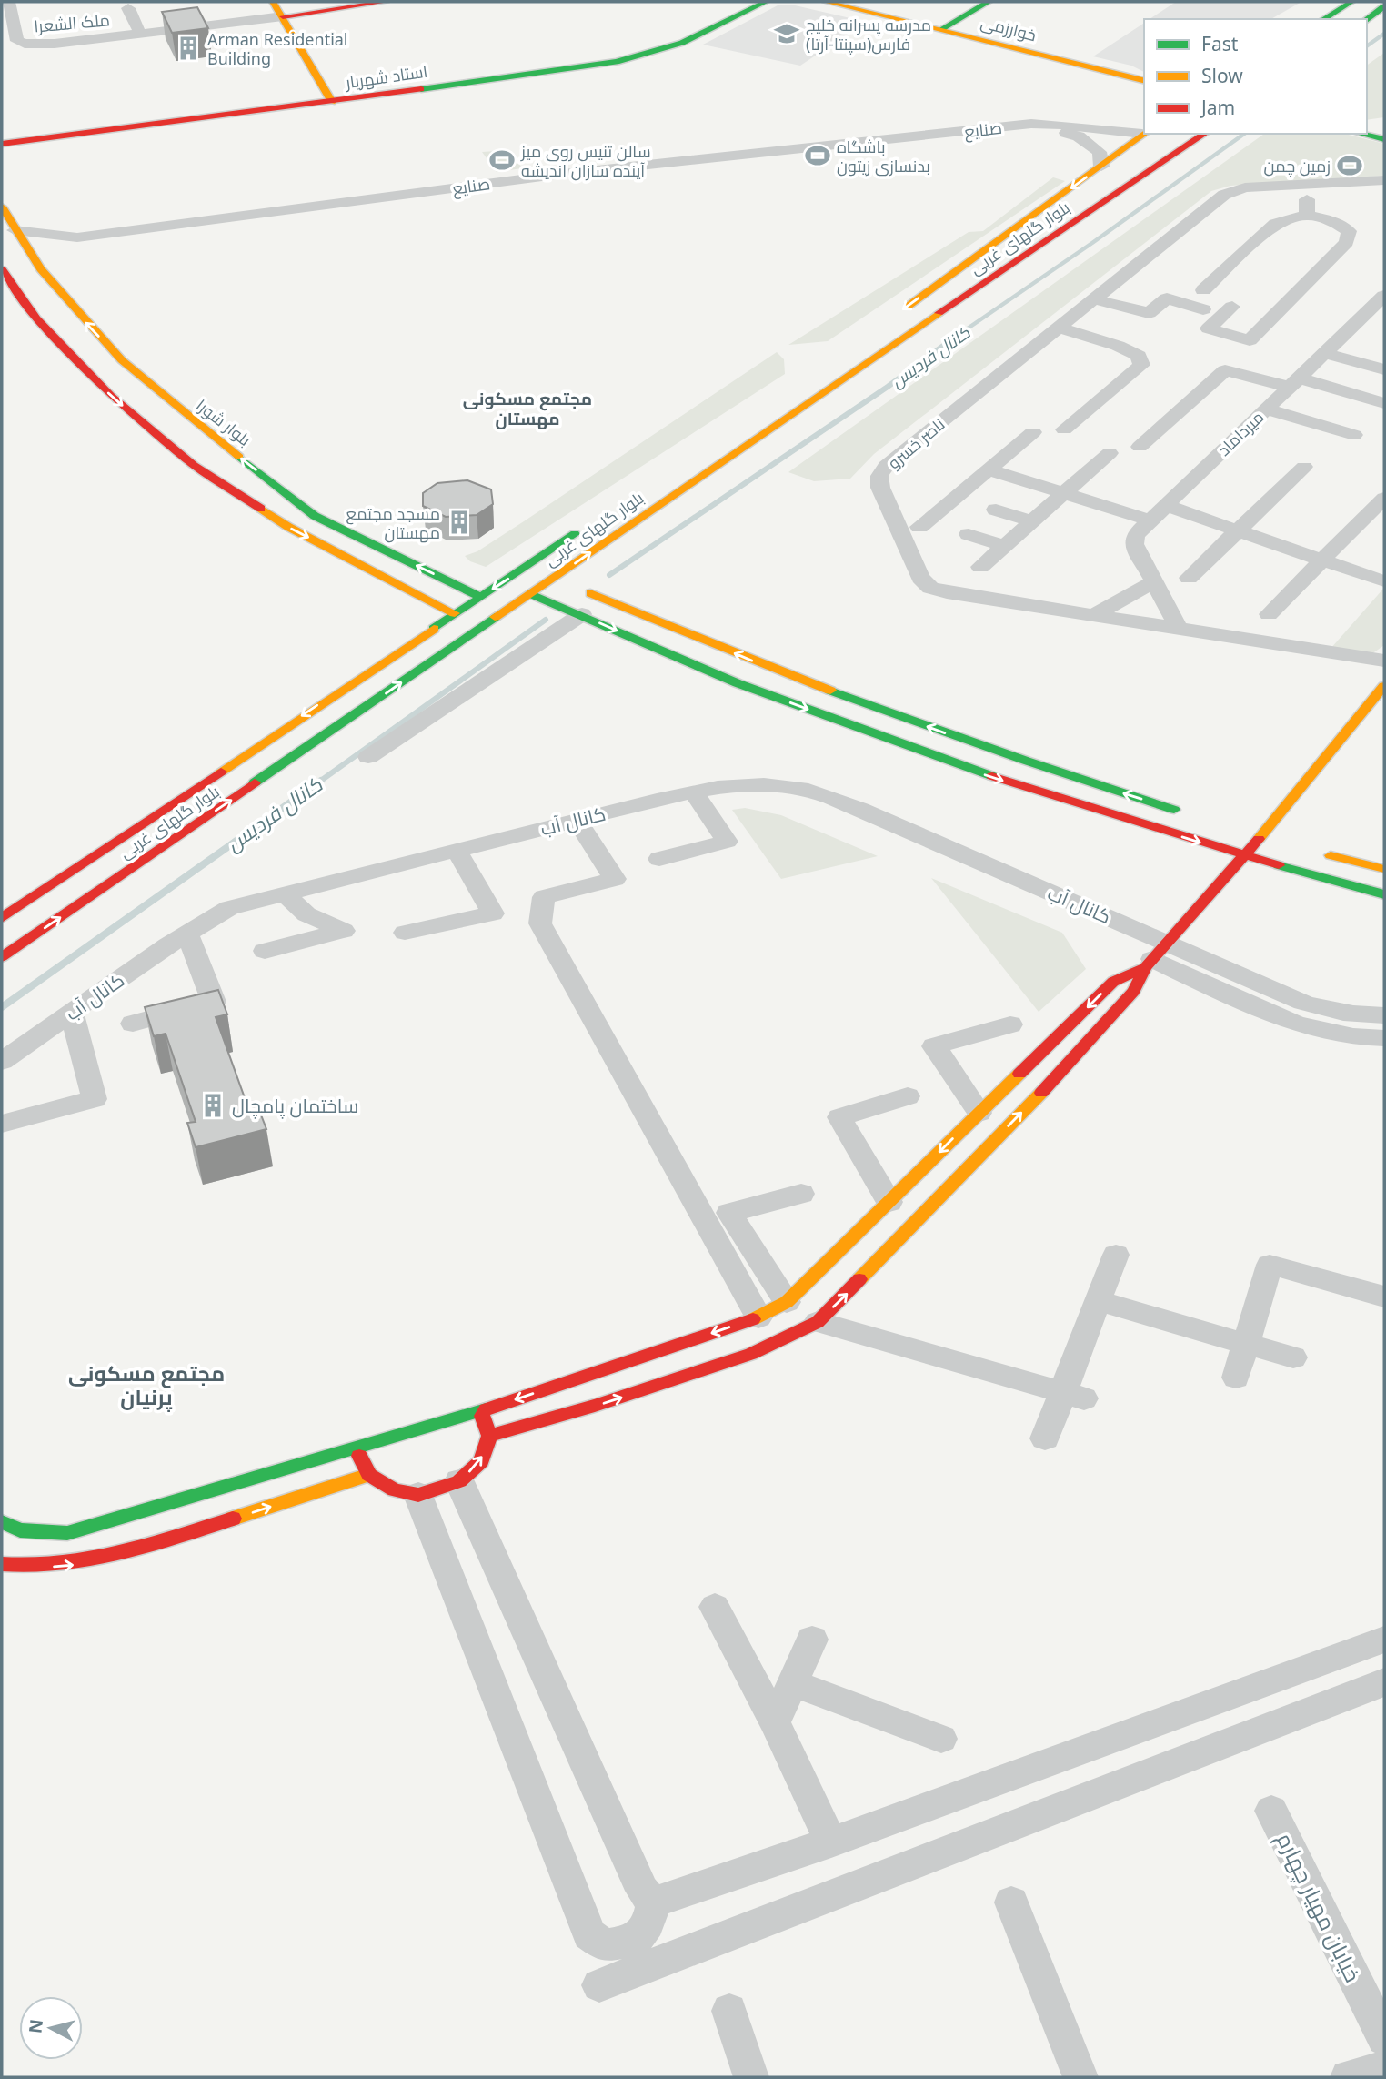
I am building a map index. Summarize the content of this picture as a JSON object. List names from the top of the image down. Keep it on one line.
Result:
{"streets":{"main road":["خوارزمی","استاد شهریار","بلوار گلهای غربی","بلوار شورا"],"street":["ملک الشعرا","صنایع","میرداماد","ناصر خسرو","کانال آب","خیابان مهیار چهارم"]},"crossings":[["بلوار گلهای غربی","بلوار شورا"],["میرداماد","ناصر خسرو"]],"districts":["مجتمع مسکونی مهستان","مجتمع مسکونی پرنیان"],"water":["کانال فردیس"],"places":{"school or university":["مدرسه پسرانه خلیج فارس(سپنتا-آرتا)"],"building":["Arman Residential Building","مسجد مجتمع مهستان","ساختمان پامچال"],"sports":["باشگاه بدنسازی زیتون","سالن تنیس روی میز آینده سازان اندیشه","زمین چمن"]},"legend":["Fast","Slow","Jam"],"north":"left"}
